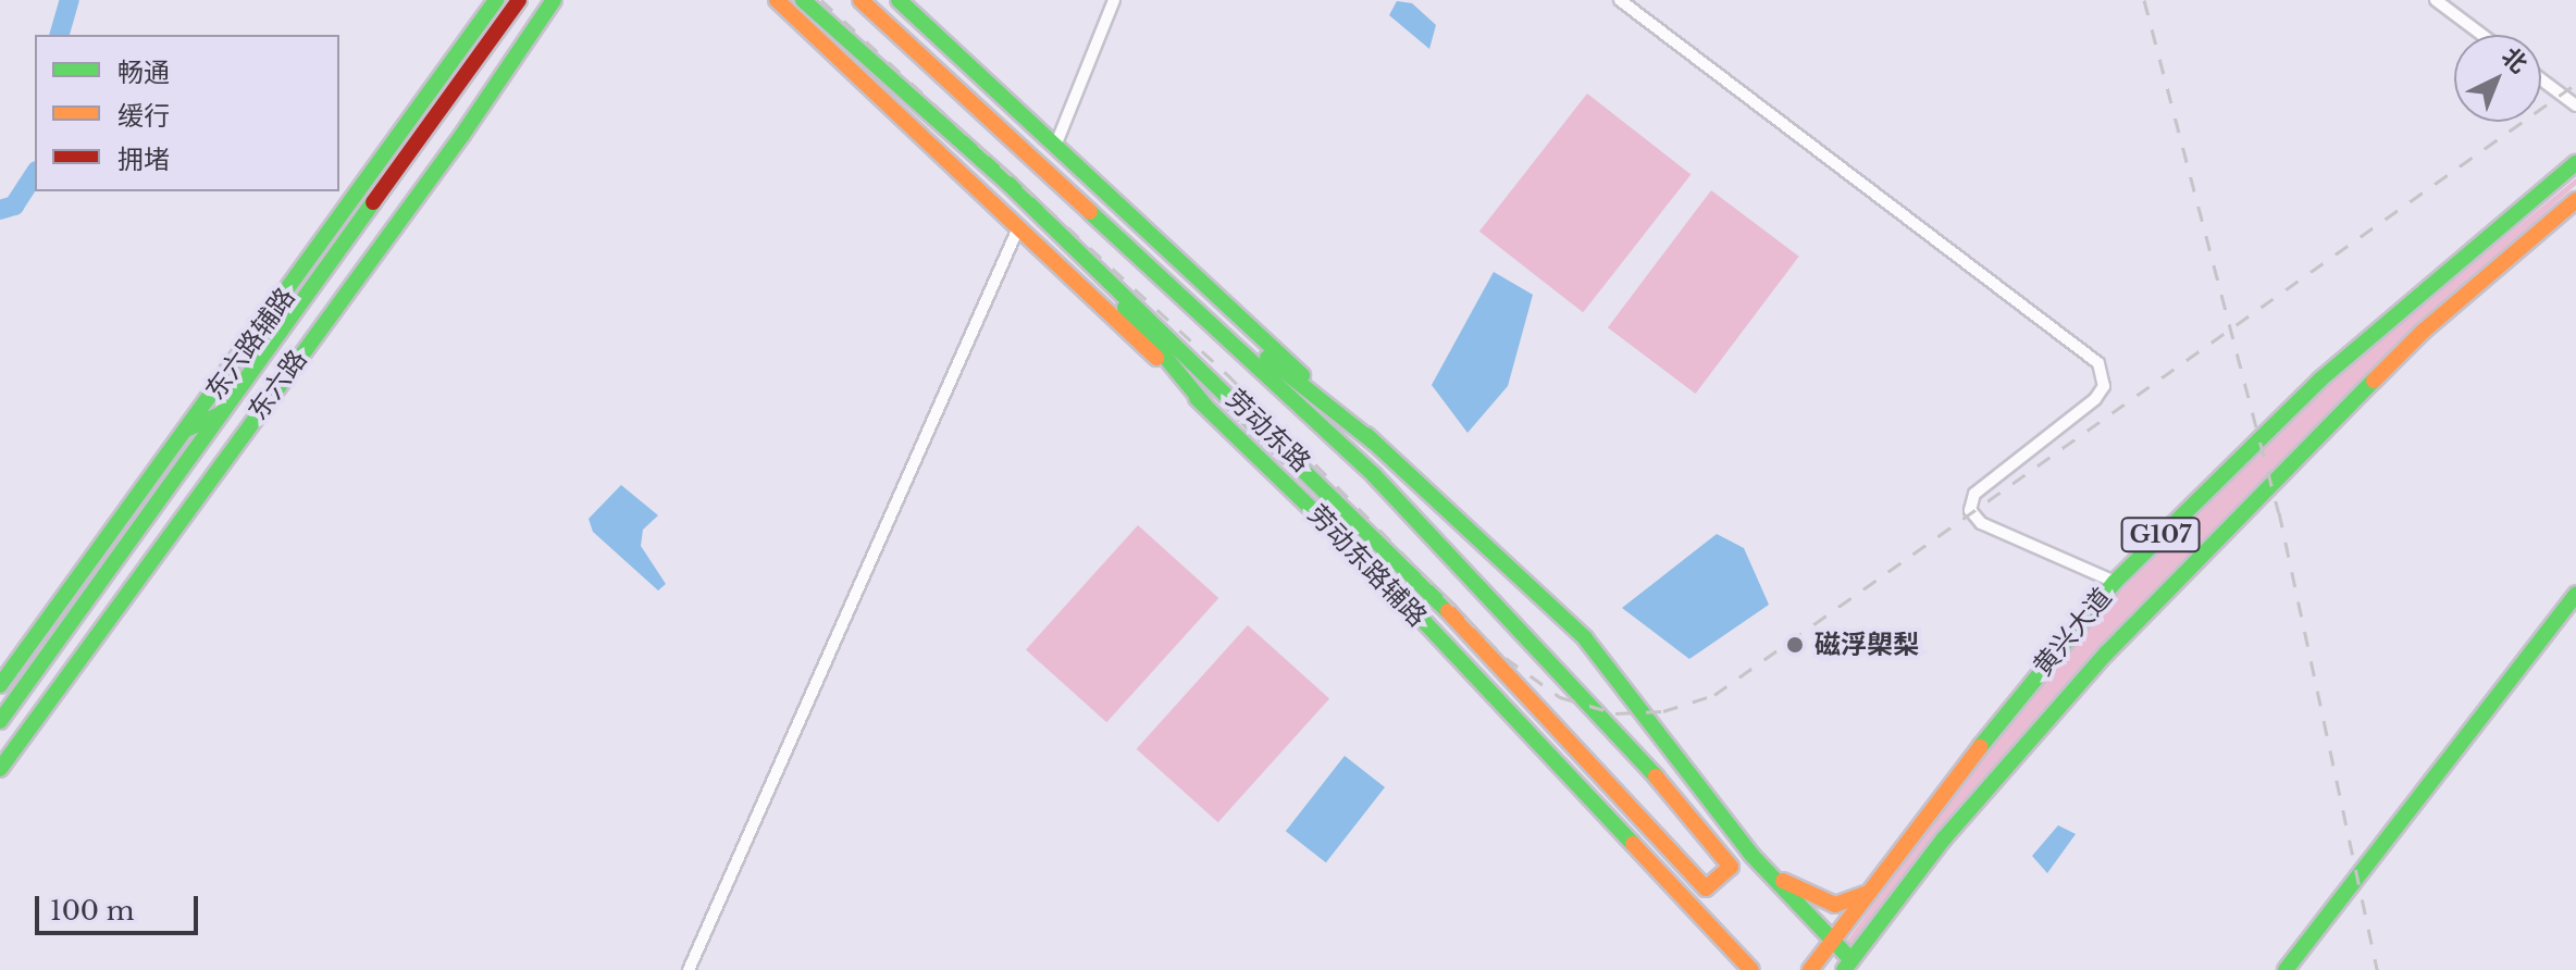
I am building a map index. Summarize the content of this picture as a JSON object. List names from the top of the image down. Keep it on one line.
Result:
{"streets":{"main road":["东六路辅路","东六路","劳动东路","G107","劳动东路辅路","黄兴大道"]},"places":["磁浮㮾梨"],"legend":["畅通","缓行","拥堵"],"scale_bar":"100 m","north":"top right"}
